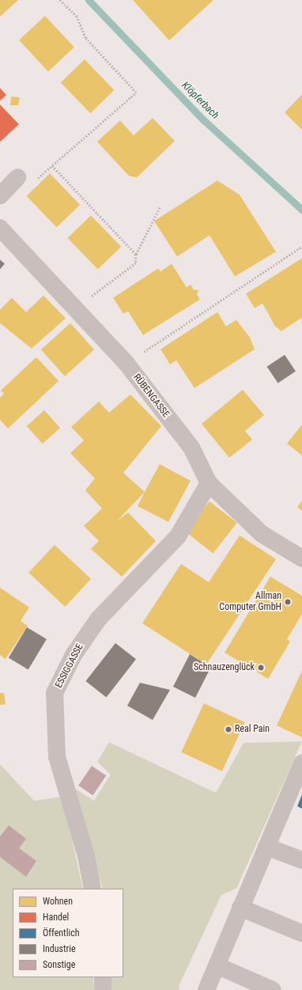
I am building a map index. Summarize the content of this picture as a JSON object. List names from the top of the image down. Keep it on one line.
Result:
{"streets":{"street":["RÜBENGASSE","ESSIGGASSE"]},"crossings":[["RÜBENGASSE","ESSIGGASSE"]],"water":["Klöpferbach"],"places":["Allman Computer GmbH","Schnauzenglück","Real Pain"],"legend":["Wohnen","Handel","Öffentlich","Industrie","Sonstige"]}
